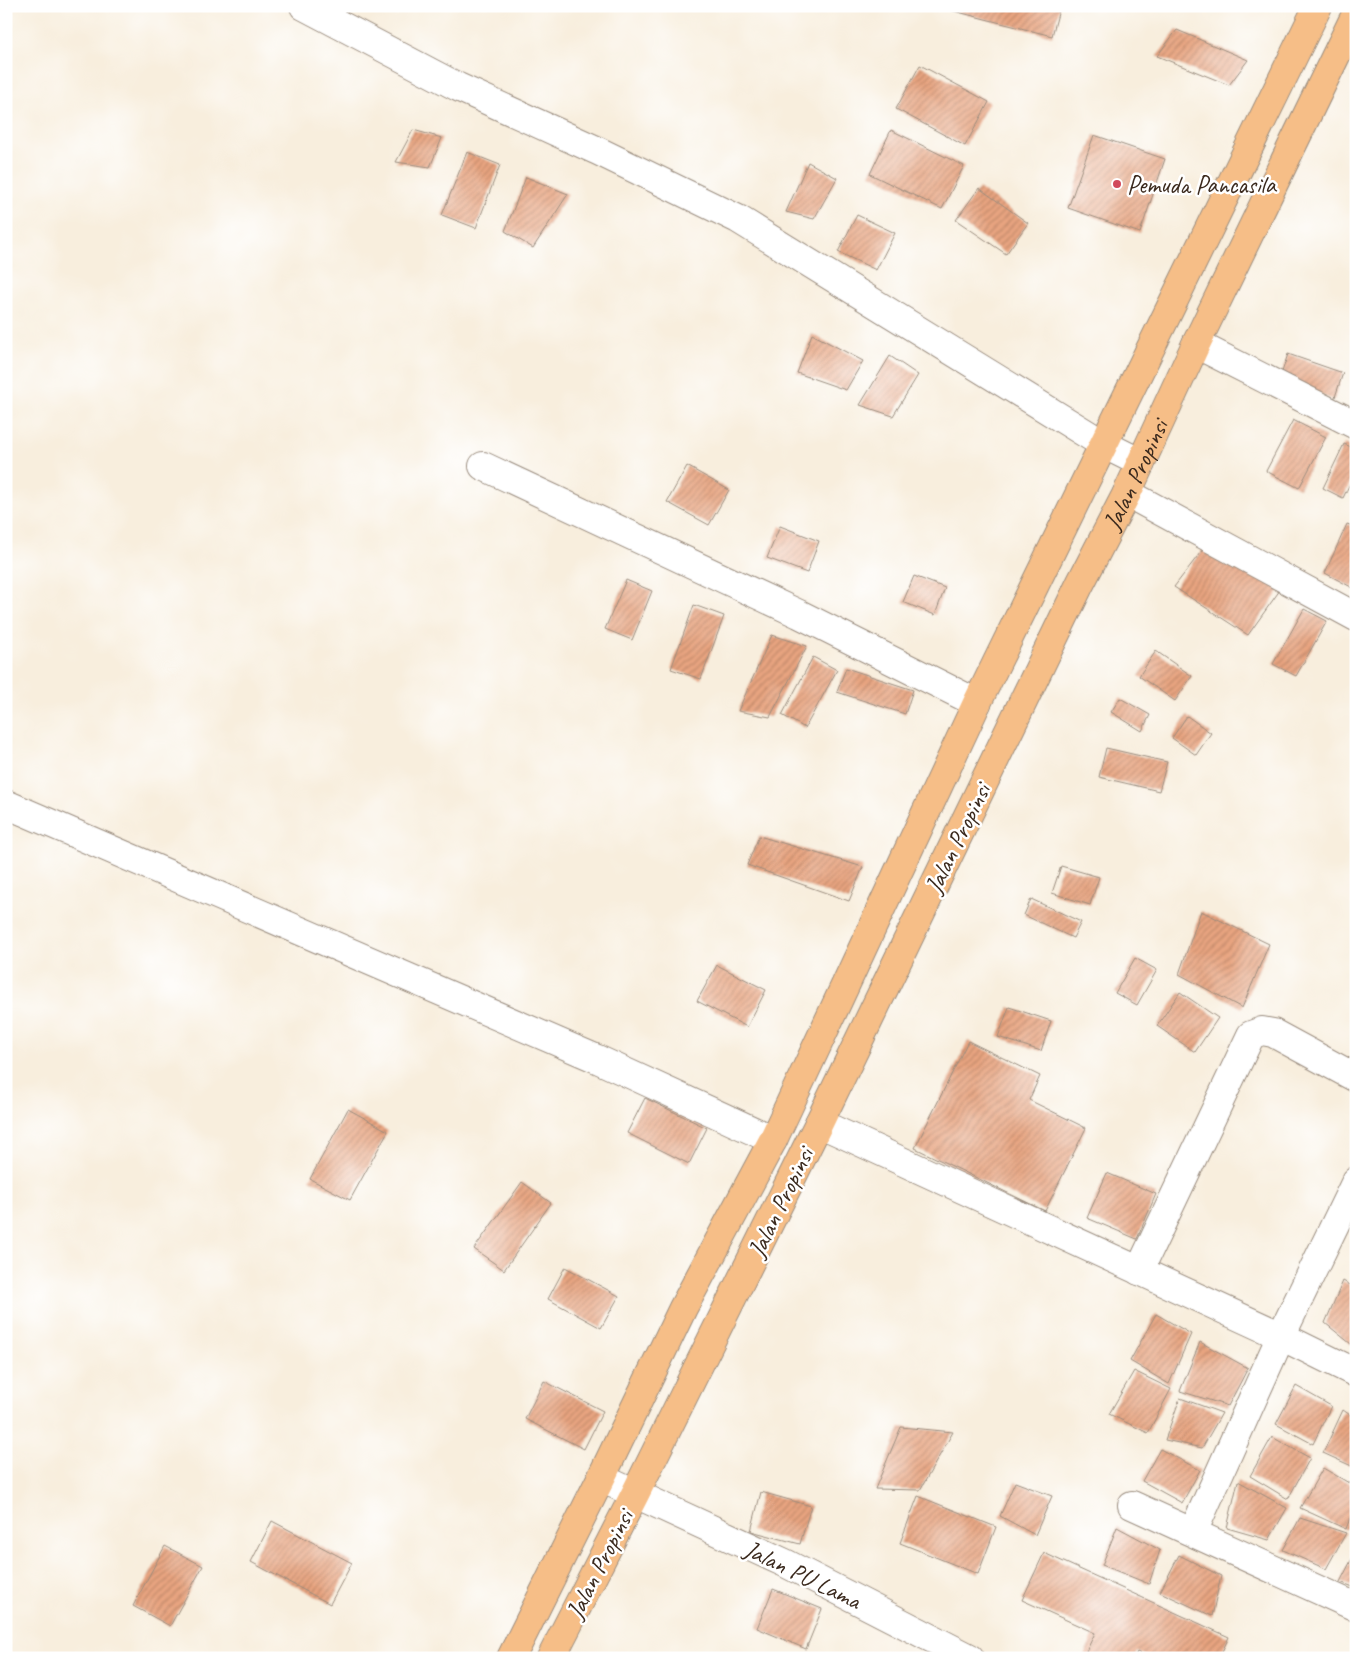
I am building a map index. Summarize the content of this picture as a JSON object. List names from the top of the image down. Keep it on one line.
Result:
{"streets":{"highway":["Jalan Propinsi"],"street":["Jalan PU Lama"]},"crossings":[["Jalan Propinsi","Jalan PU Lama"]],"places":["Pemuda Pancasila"]}
